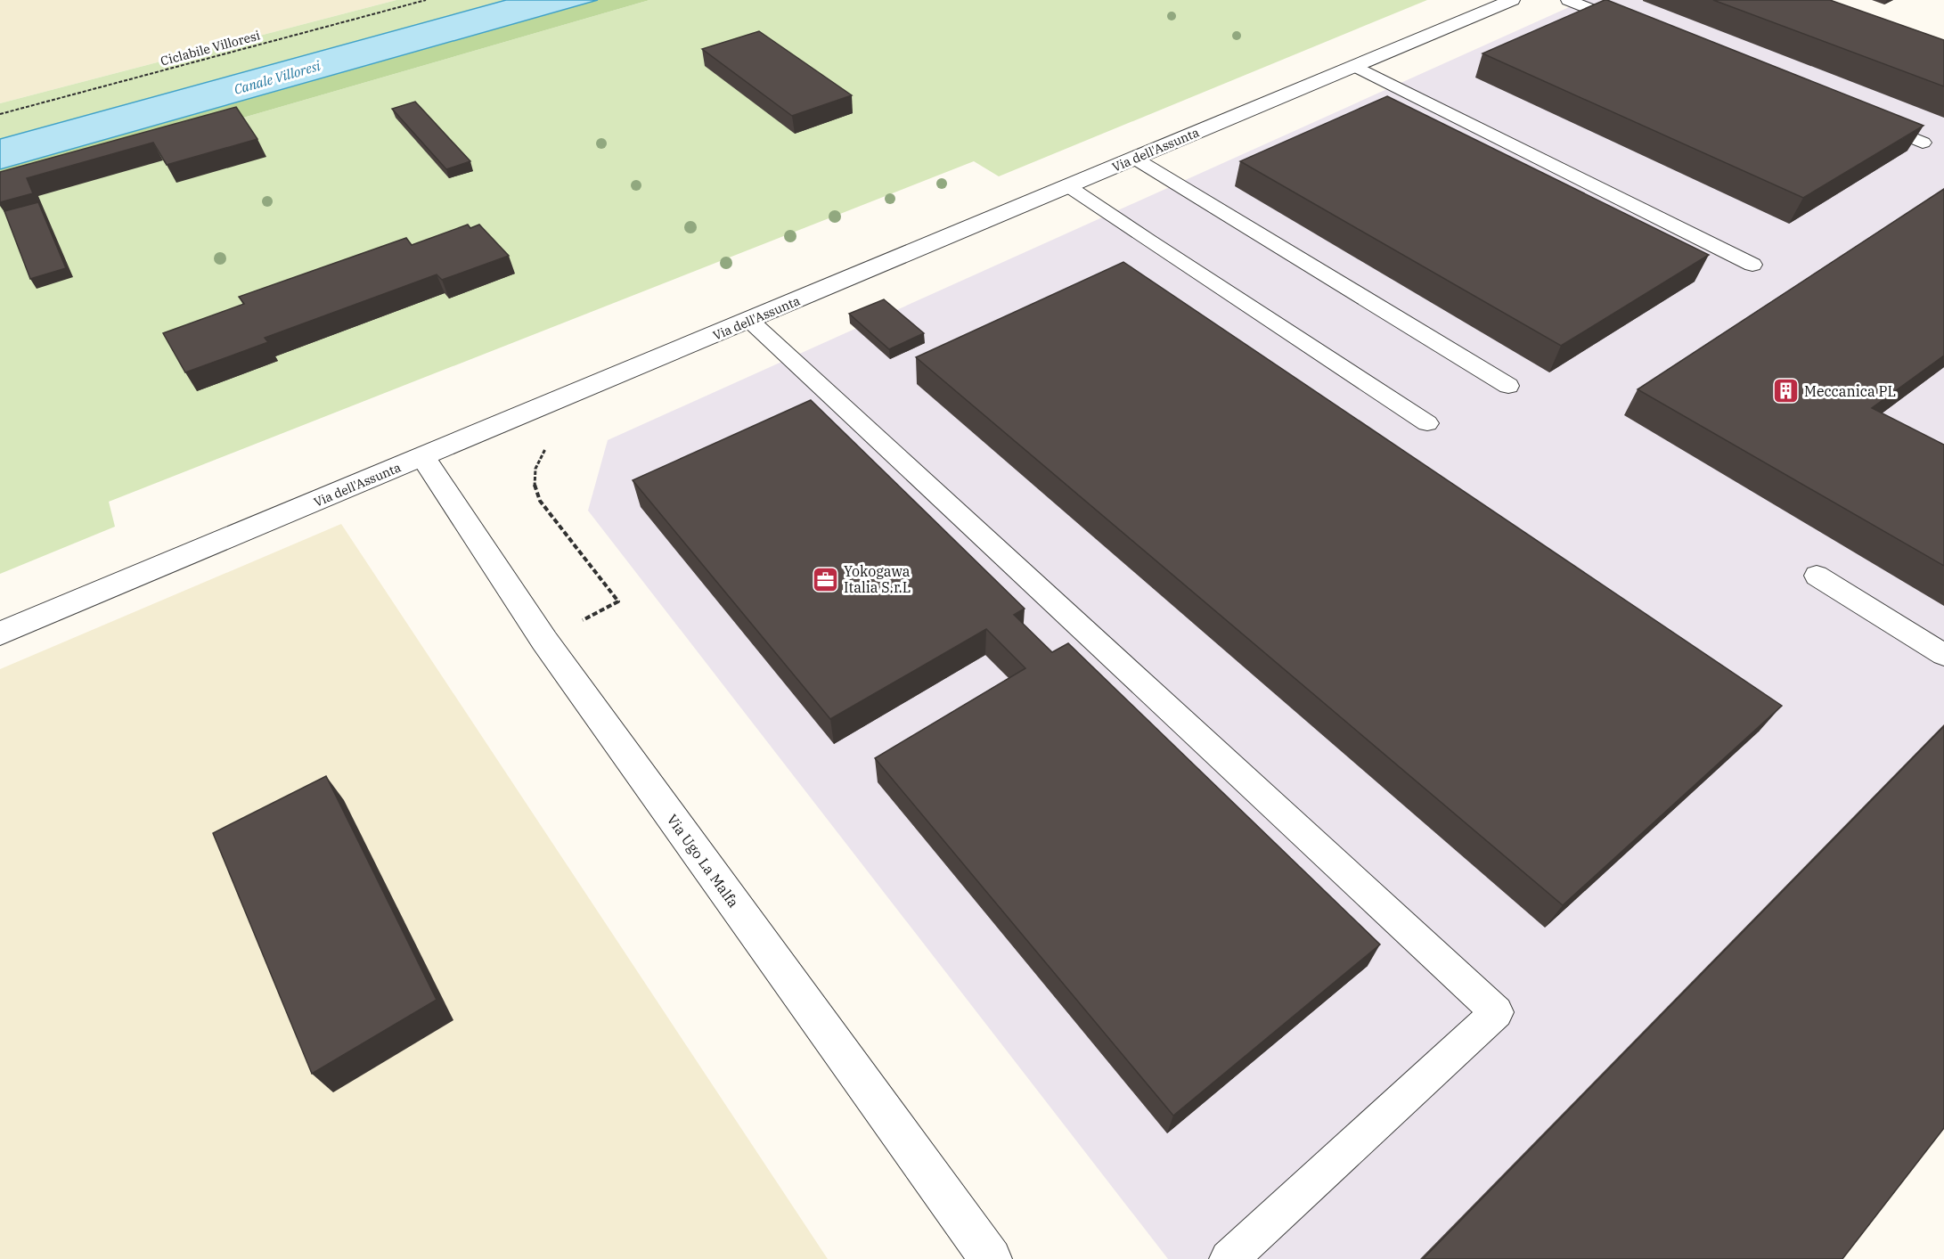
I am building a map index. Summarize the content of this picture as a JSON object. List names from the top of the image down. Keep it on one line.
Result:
{"streets":{"street":["Via dell'Assunta","Via Ugo La Malfa"],"path":["Ciclabile Villoresi"]},"crossings":[["Via dell'Assunta","Via Ugo La Malfa"]],"water":["Canale Villoresi"],"places":{"building":["Meccanica PL"],"office":["Yokogawa Italia S.r.L"]}}
